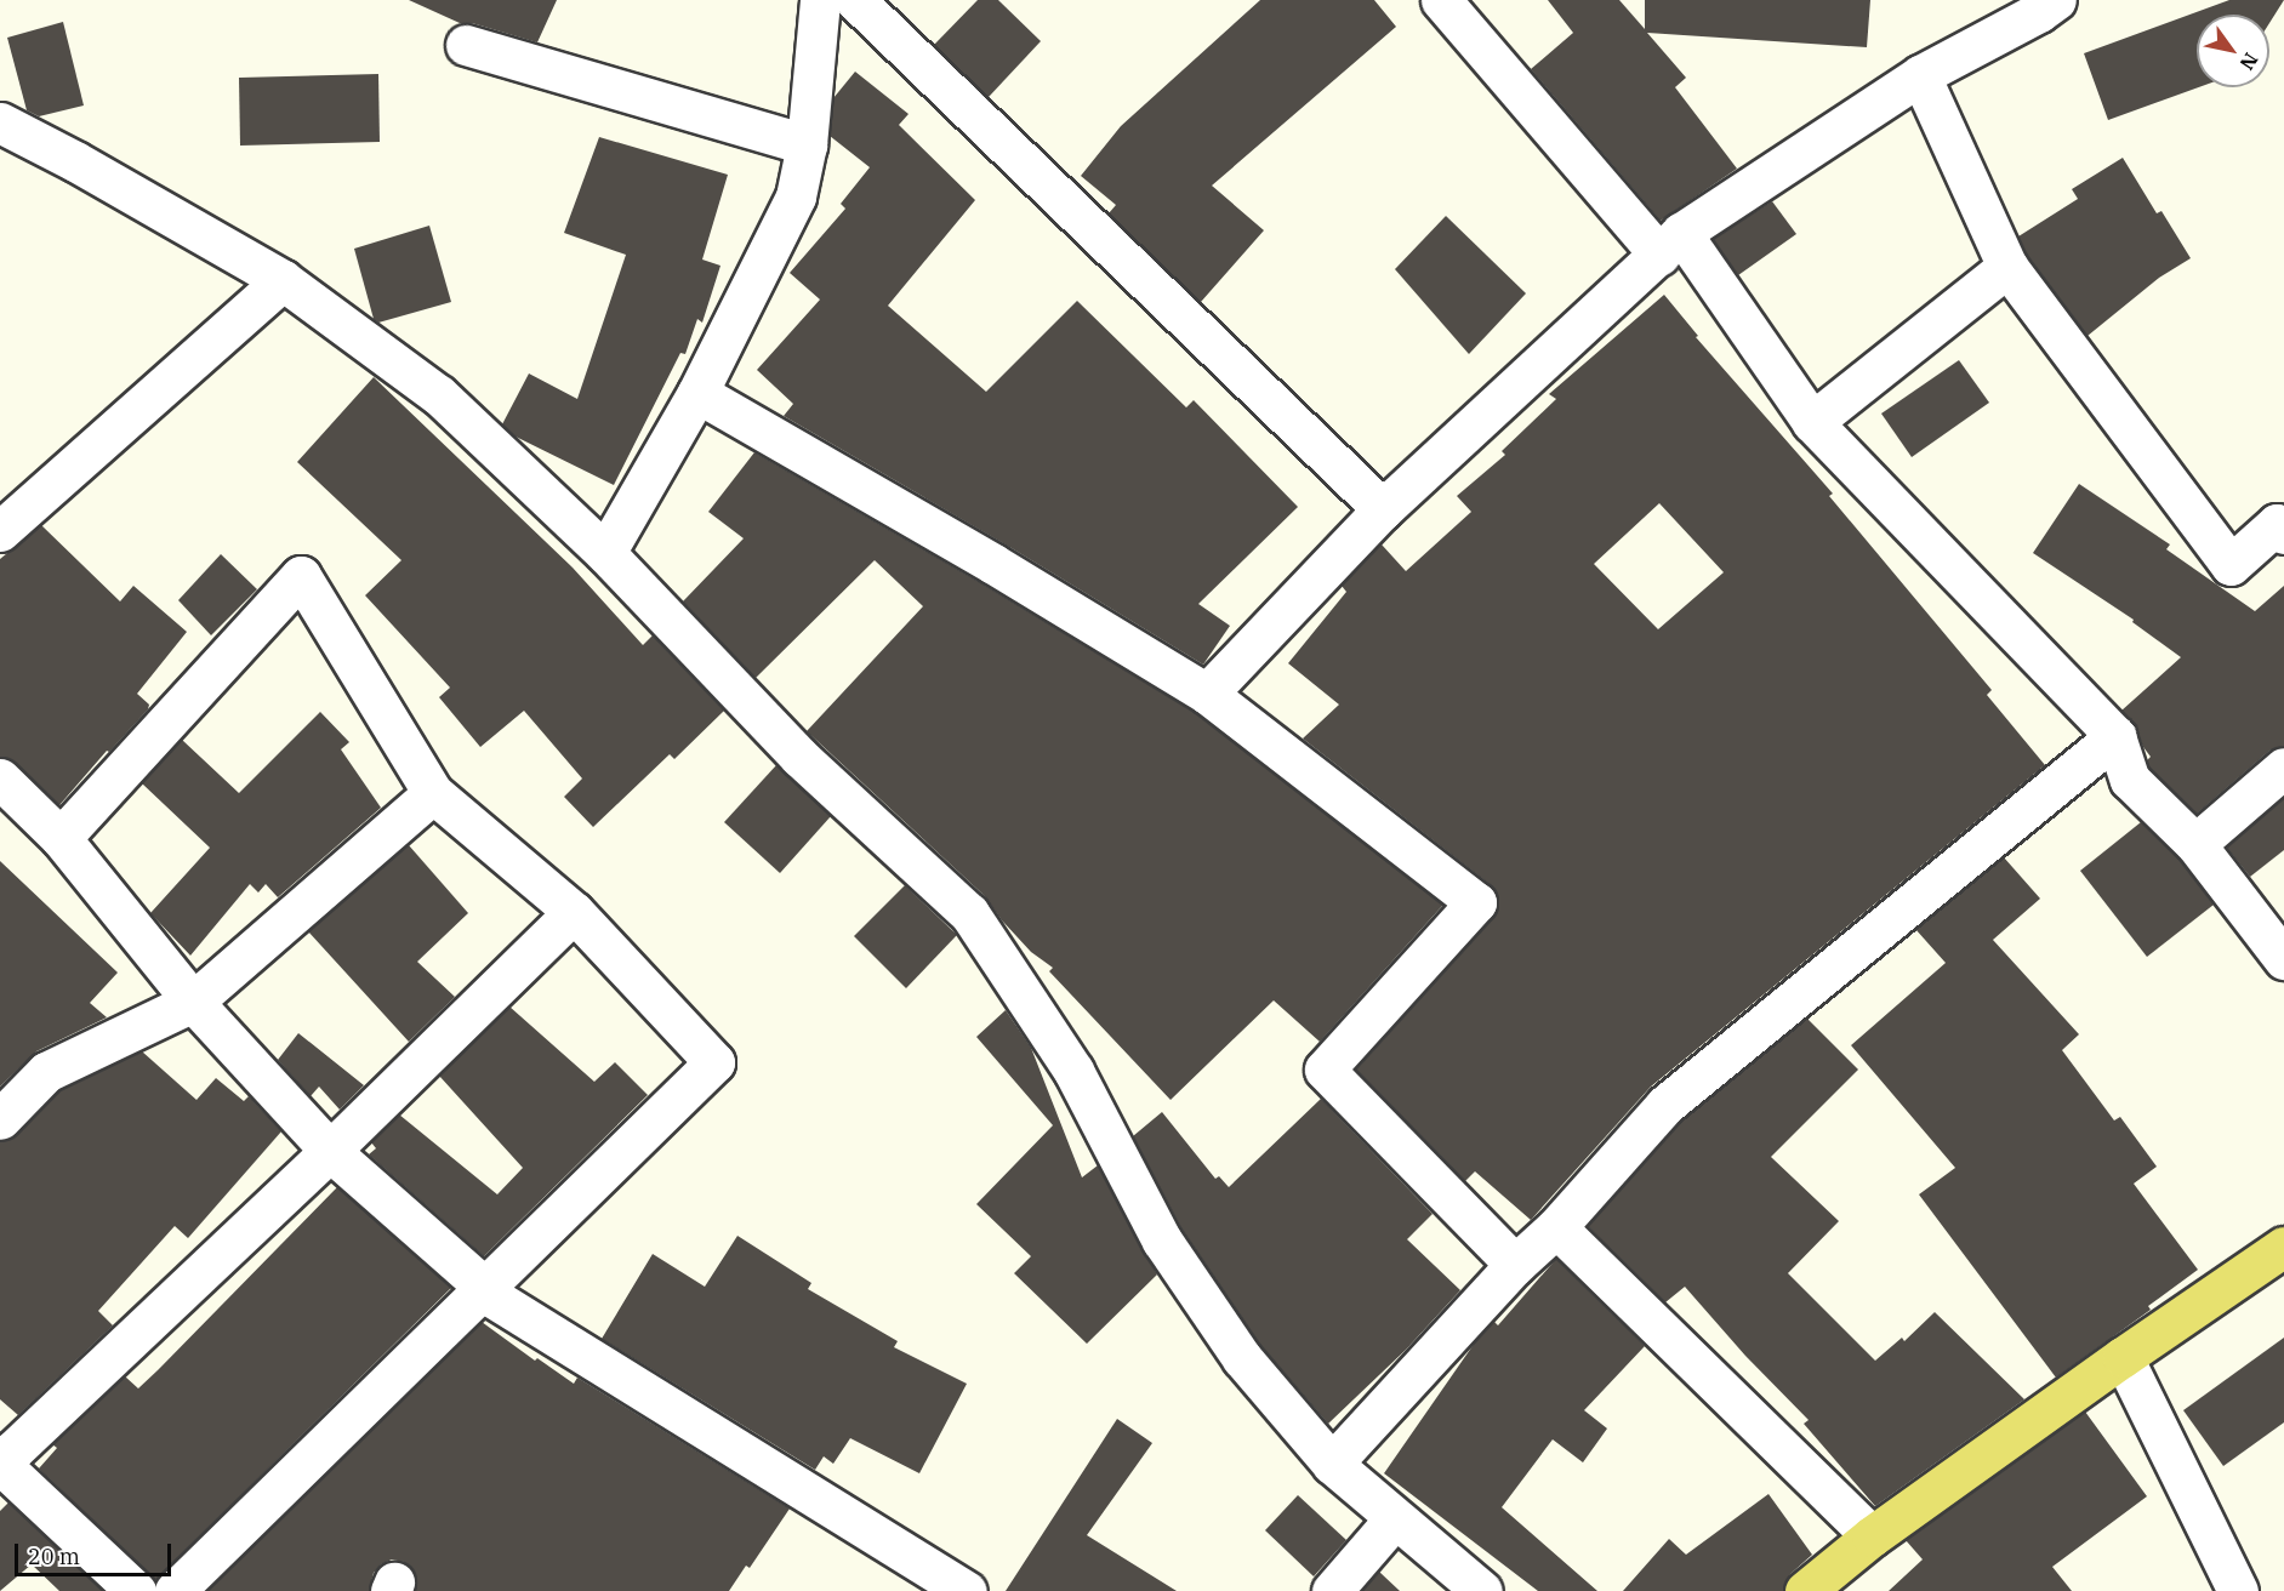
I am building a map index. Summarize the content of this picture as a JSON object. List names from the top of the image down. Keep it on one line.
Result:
{"scale_bar":"20 m","north":"bottom right"}
